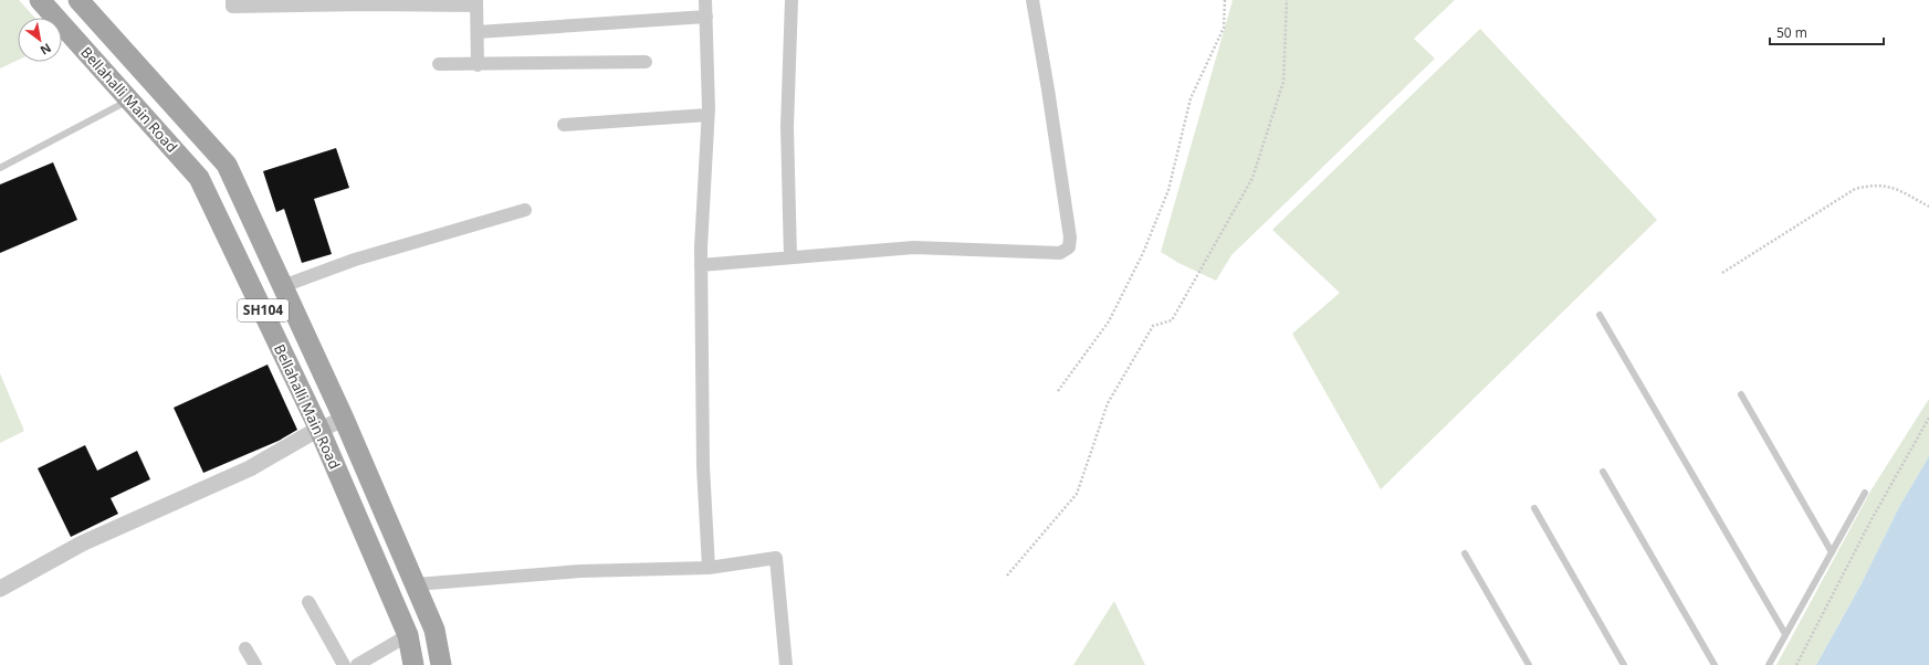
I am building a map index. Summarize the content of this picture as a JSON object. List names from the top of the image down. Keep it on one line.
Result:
{"streets":{"main road":["Bellahalli Main Road","SH104"]},"scale_bar":"50 m","north":"bottom right"}
